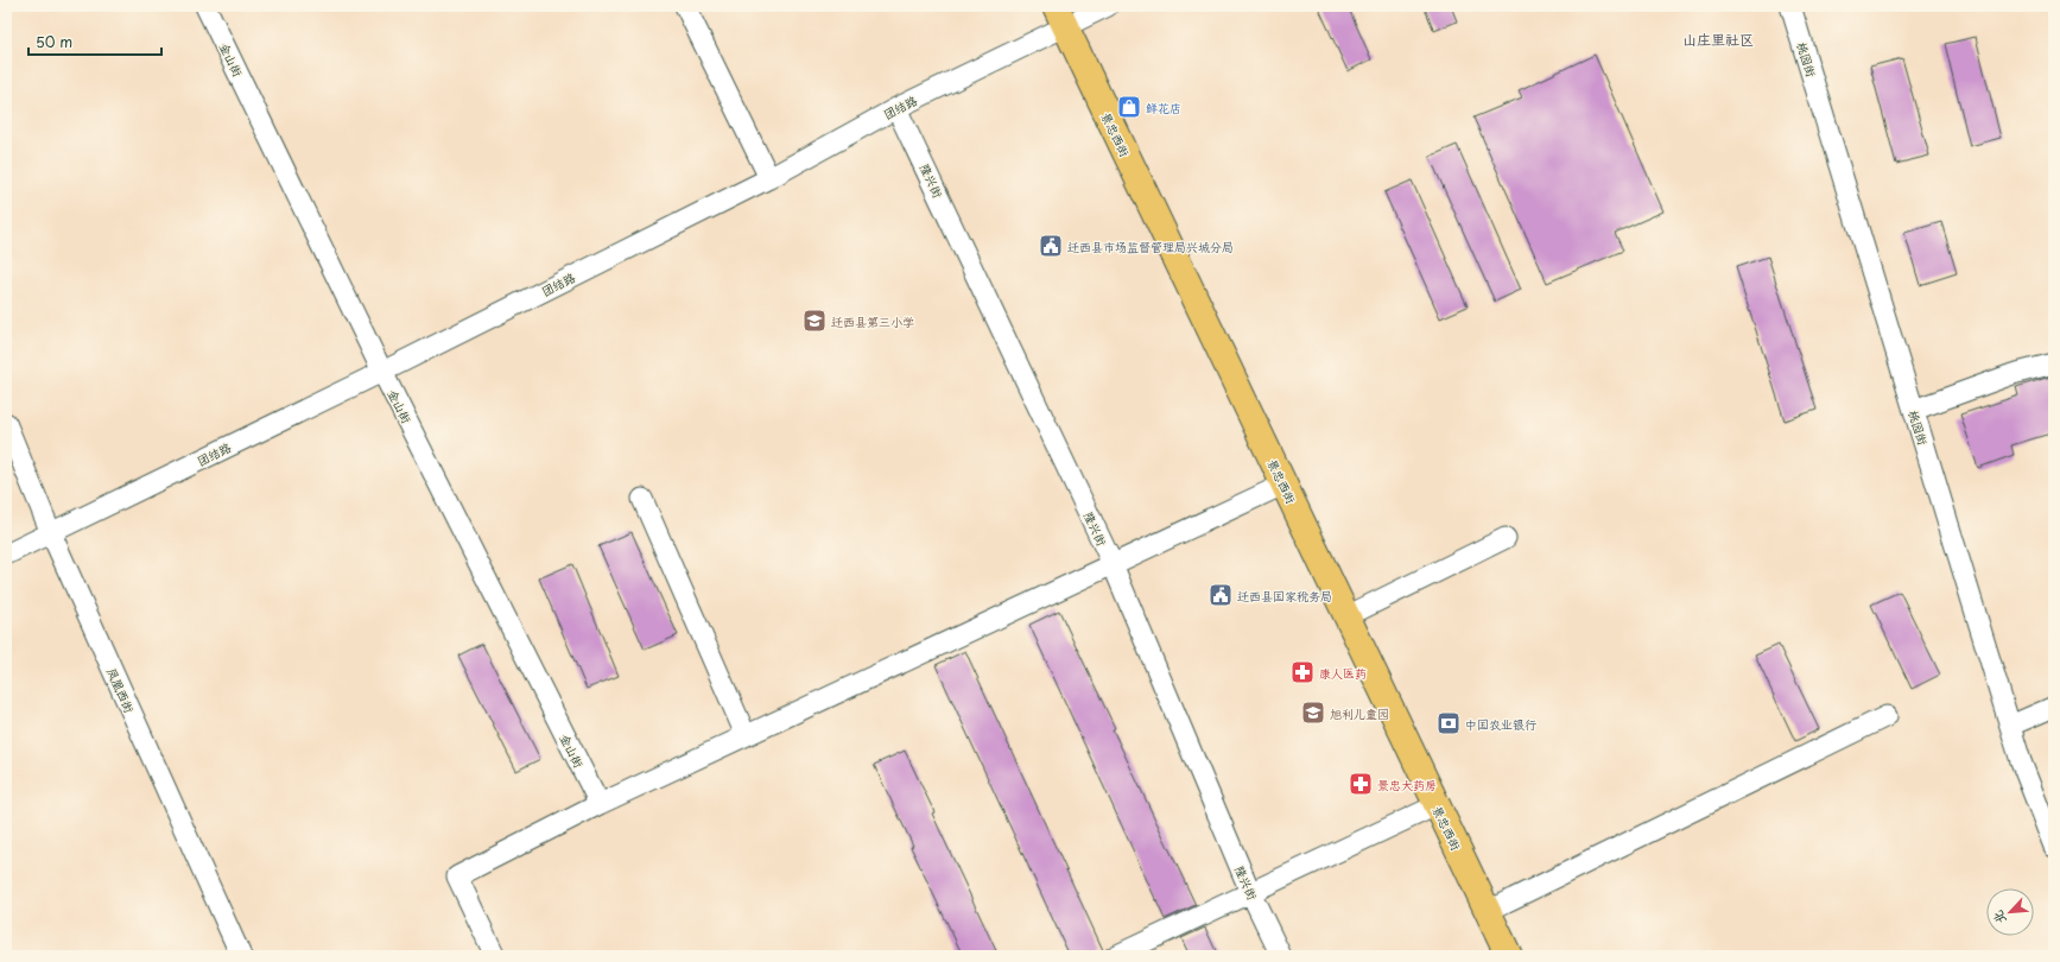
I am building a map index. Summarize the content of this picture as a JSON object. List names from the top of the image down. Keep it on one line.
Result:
{"streets":{"main road":["景忠西街"],"street":["金山街","桃园街","团结路","隆兴街","凤凰西街"]},"crossings":[["金山街","团结路"],["团结路","景忠西街"],["团结路","隆兴街"],["团结路","凤凰西街"]],"districts":["山庄里社区"],"places":{"shop":["鲜花店"],"public building":["迁西县市场监督管理局兴城分局","迁西县国家税务局"],"school or university":["迁西县第三小学","旭利儿童园"],"pharmacy":["康人医药","景忠大药房"],"bank":["中国农业银行"]},"scale_bar":"50 m","north":"bottom left"}
